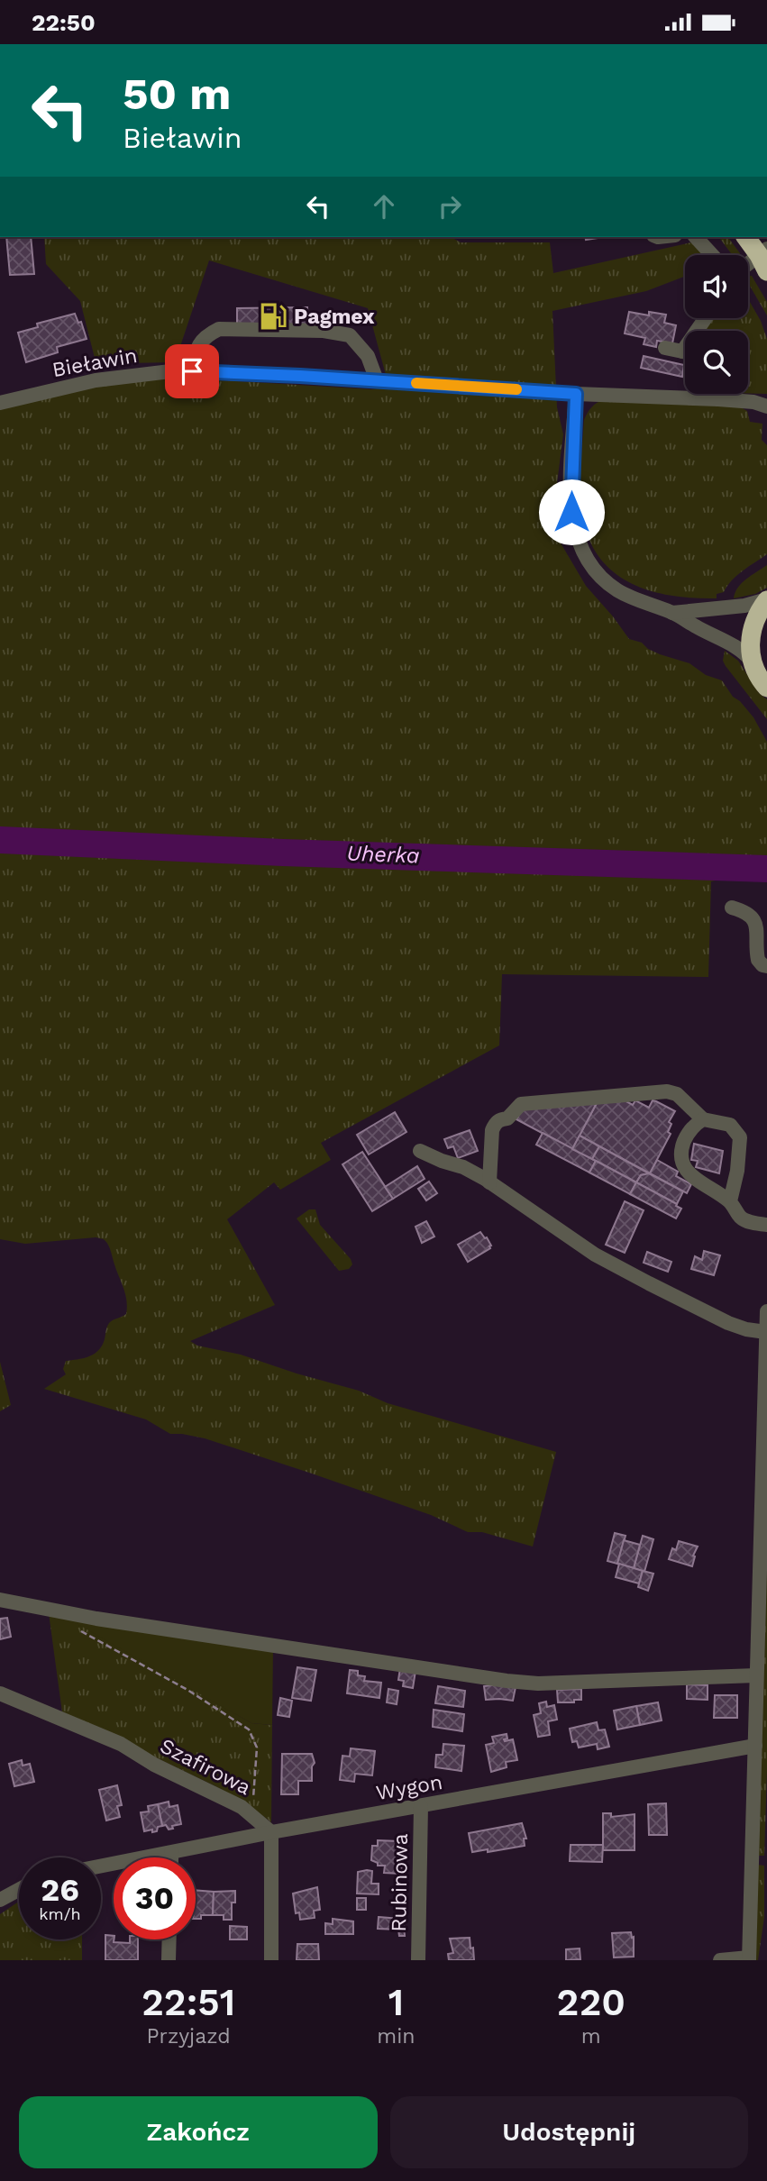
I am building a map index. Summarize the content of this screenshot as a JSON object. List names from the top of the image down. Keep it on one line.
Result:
{"streets":{"street":["Bieławin","Szafirowa","Wygon","Rubinowa"]},"crossings":[["Szafirowa","Wygon"],["Wygon","Rubinowa"]],"water":["Uherka"],"places":{"fuel station":["Pagmex"]},"page":{"status":"22:50","turn":["50 m","Bieławin"],"speed":"26 km/h","limit":"30","eta":["22:51","Przyjazd","1","min","220","m"],"buttons":["Zakończ","Udostępnij"]}}
